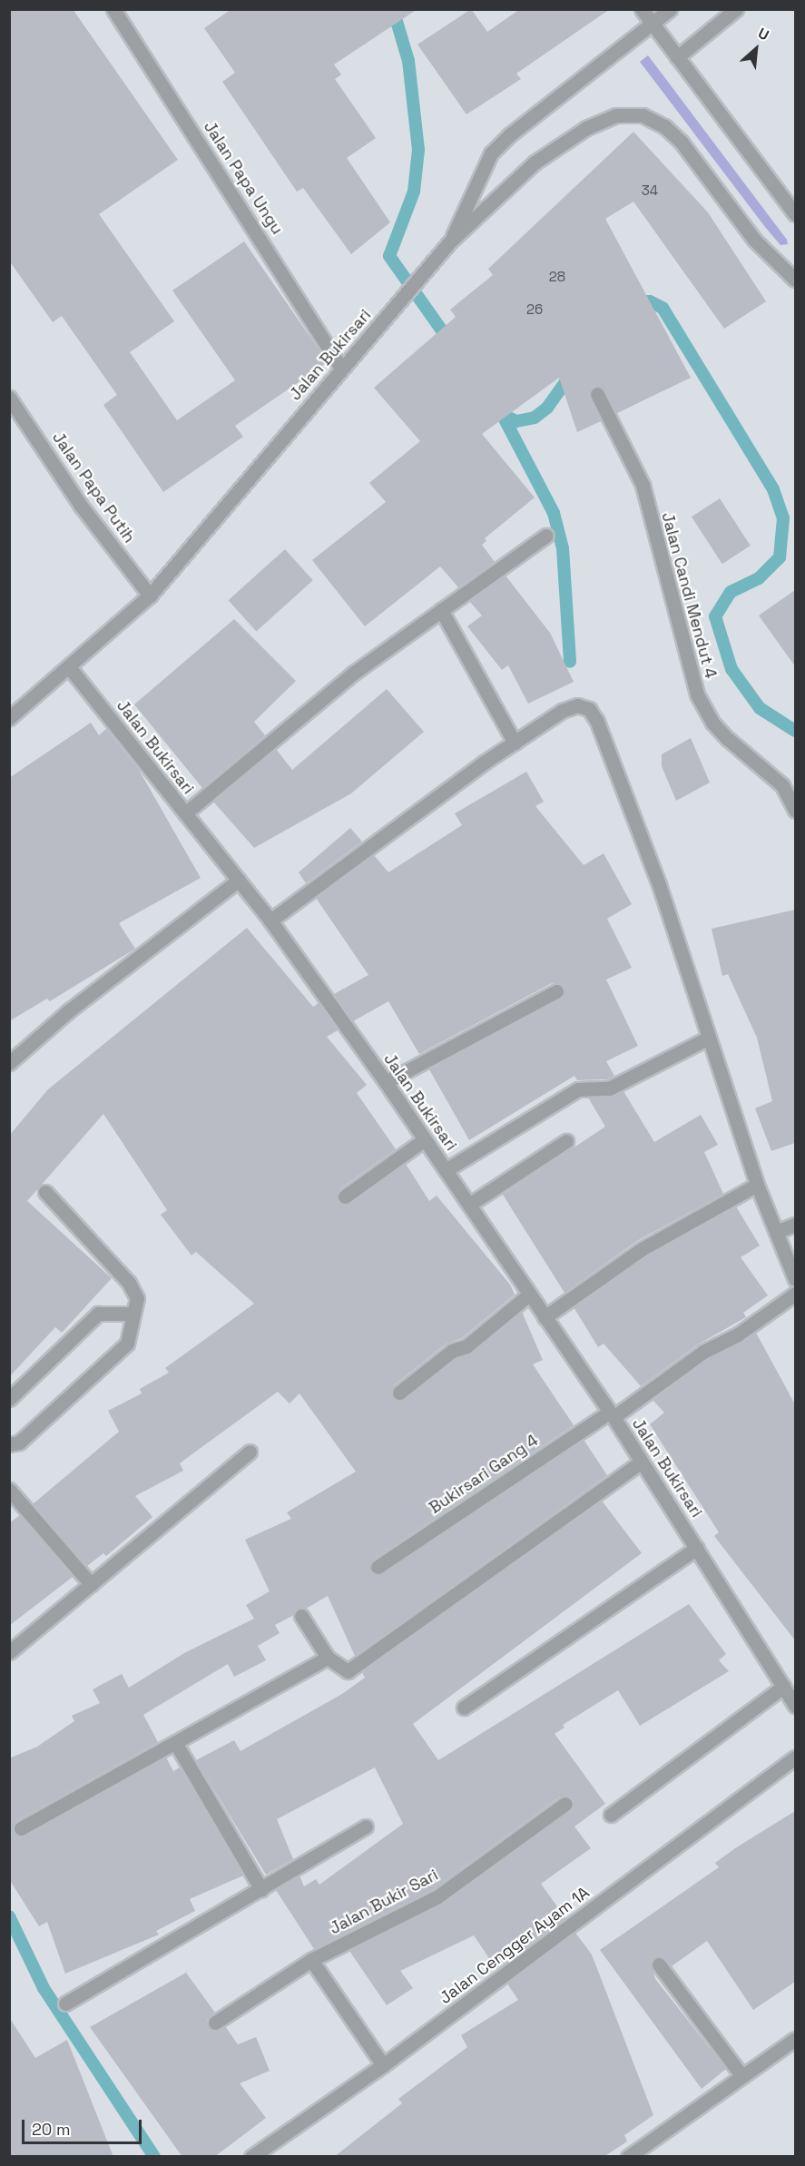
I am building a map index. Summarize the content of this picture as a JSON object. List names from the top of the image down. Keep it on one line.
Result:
{"streets":{"street":["Jalan Papa Ungu","Jalan Bukirsari","Jalan Papa Putih","Jalan Candi Mendut 4","Bukirsari Gang 4","Jalan Bukir Sari","Jalan Cengger Ayam 1A"]},"crossings":[["Jalan Papa Ungu","Jalan Bukirsari"],["Jalan Bukirsari","Jalan Papa Putih"],["Jalan Bukirsari","Bukirsari Gang 4"]],"house_numbers":["34","28","26"],"scale_bar":"20 m","north":"top right"}
